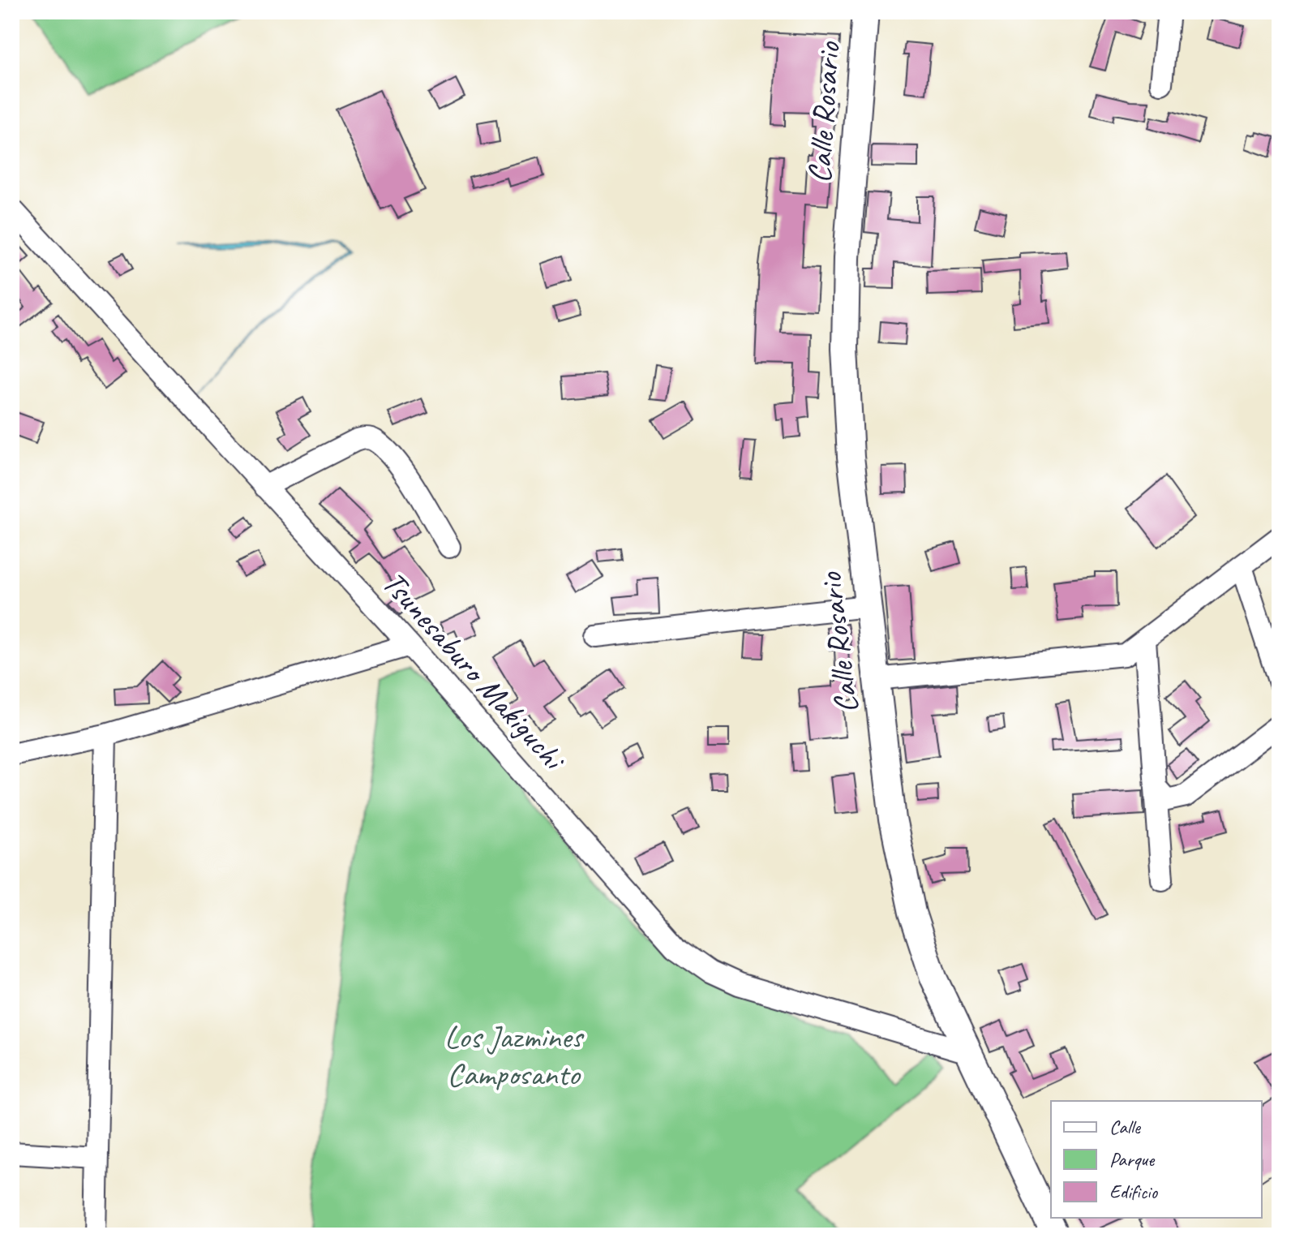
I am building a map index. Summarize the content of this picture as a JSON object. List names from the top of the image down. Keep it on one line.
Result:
{"streets":{"main road":["Calle Rosario"],"street":["Tsunesaburo Makiguchi"]},"crossings":[["Calle Rosario","Tsunesaburo Makiguchi"]],"parks":["Los Jazmines Camposanto"],"legend":["Calle","Parque","Edificio"]}
